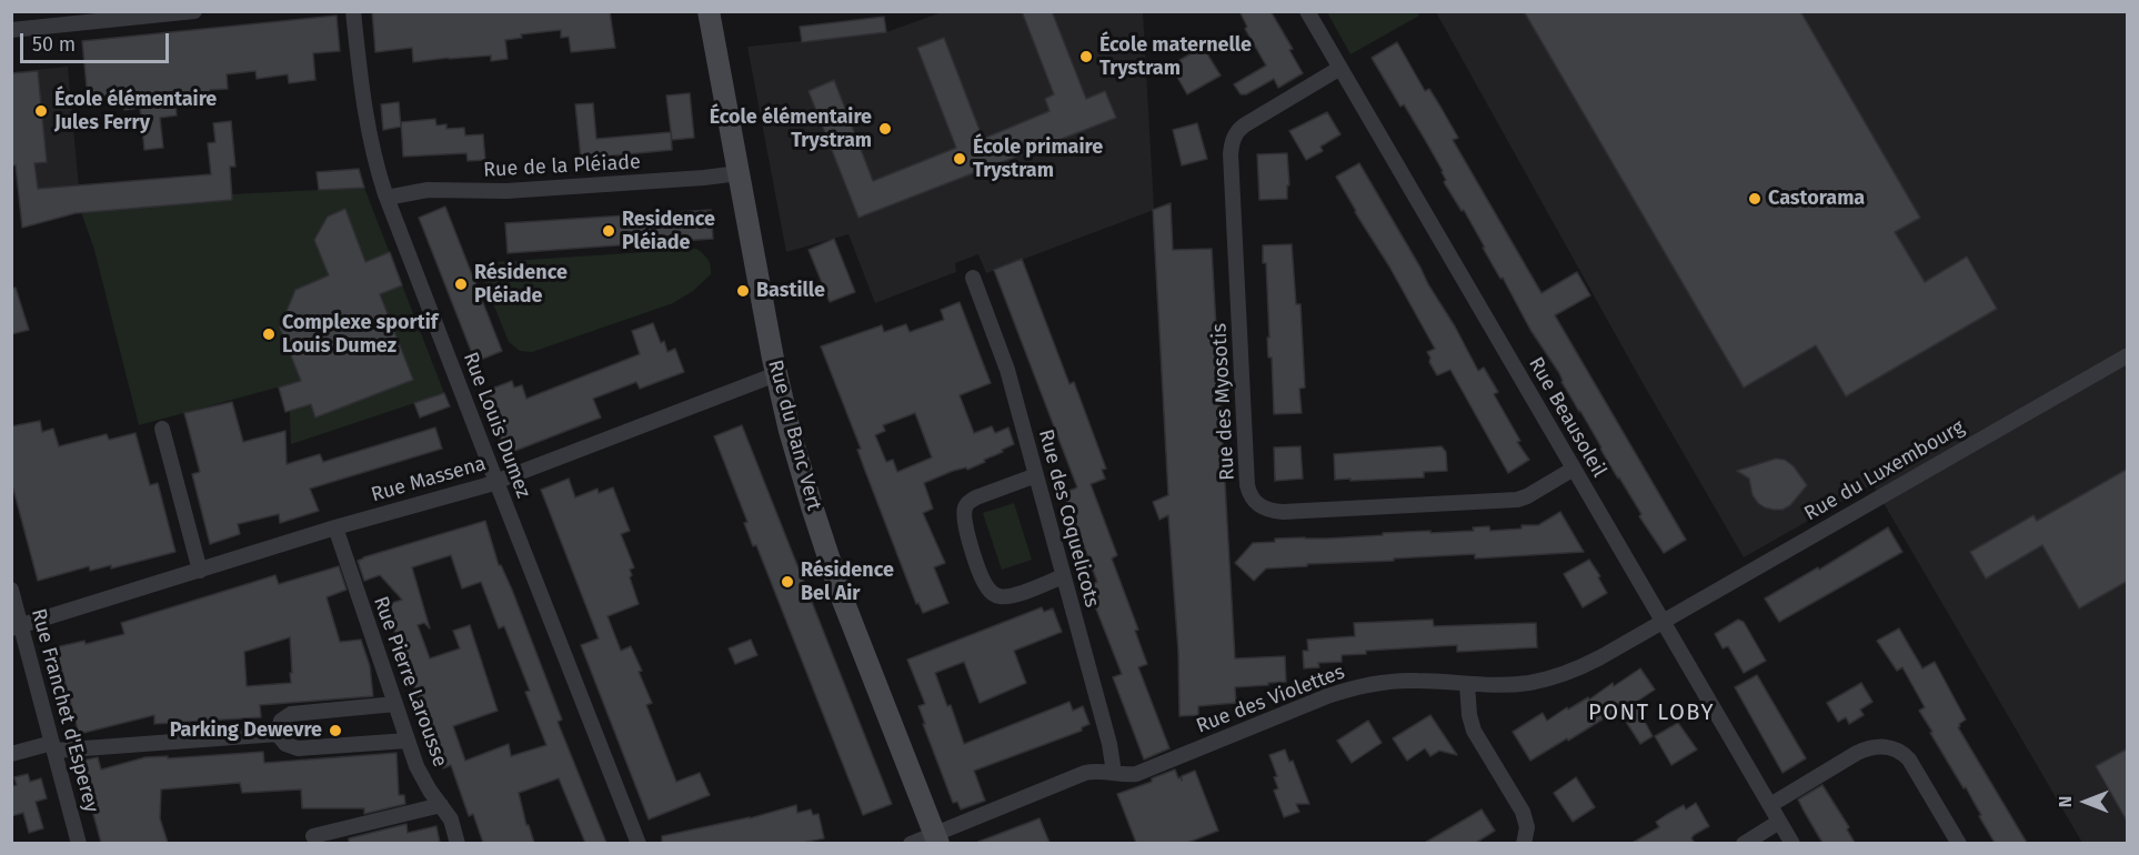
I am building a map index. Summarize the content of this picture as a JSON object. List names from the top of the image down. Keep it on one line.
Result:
{"streets":{"street":["Rue de la Pléiade","Rue des Myosotis","Rue Beausoleil","Rue Louis Dumez","Rue du Banc Vert","Rue du Luxembourg","Rue Massena","Rue des Coquelicots","Rue Pierre Larousse","Rue des Violettes","Rue Franchet d'Esperey"]},"crossings":[["Rue de la Pléiade","Rue Louis Dumez"],["Rue de la Pléiade","Rue du Banc Vert"],["Rue des Myosotis","Rue Beausoleil"],["Rue Beausoleil","Rue du Luxembourg"],["Rue Beausoleil","Rue des Violettes"],["Rue Louis Dumez","Rue Massena"],["Rue du Banc Vert","Rue Massena"],["Rue du Banc Vert","Rue des Violettes"],["Rue du Luxembourg","Rue des Violettes"],["Rue Massena","Rue Pierre Larousse"],["Rue Massena","Rue Franchet d'Esperey"],["Rue des Coquelicots","Rue des Violettes"]],"districts":["PONT LOBY"],"places":["École maternelle Trystram","École élémentaire Jules Ferry","École élémentaire Trystram","École primaire Trystram","Castorama","Residence Pléiade","Résidence Pléiade","Bastille","Complexe sportif Louis Dumez","Résidence Bel Air","Parking Dewevre"],"scale_bar":"50 m","north":"left"}
